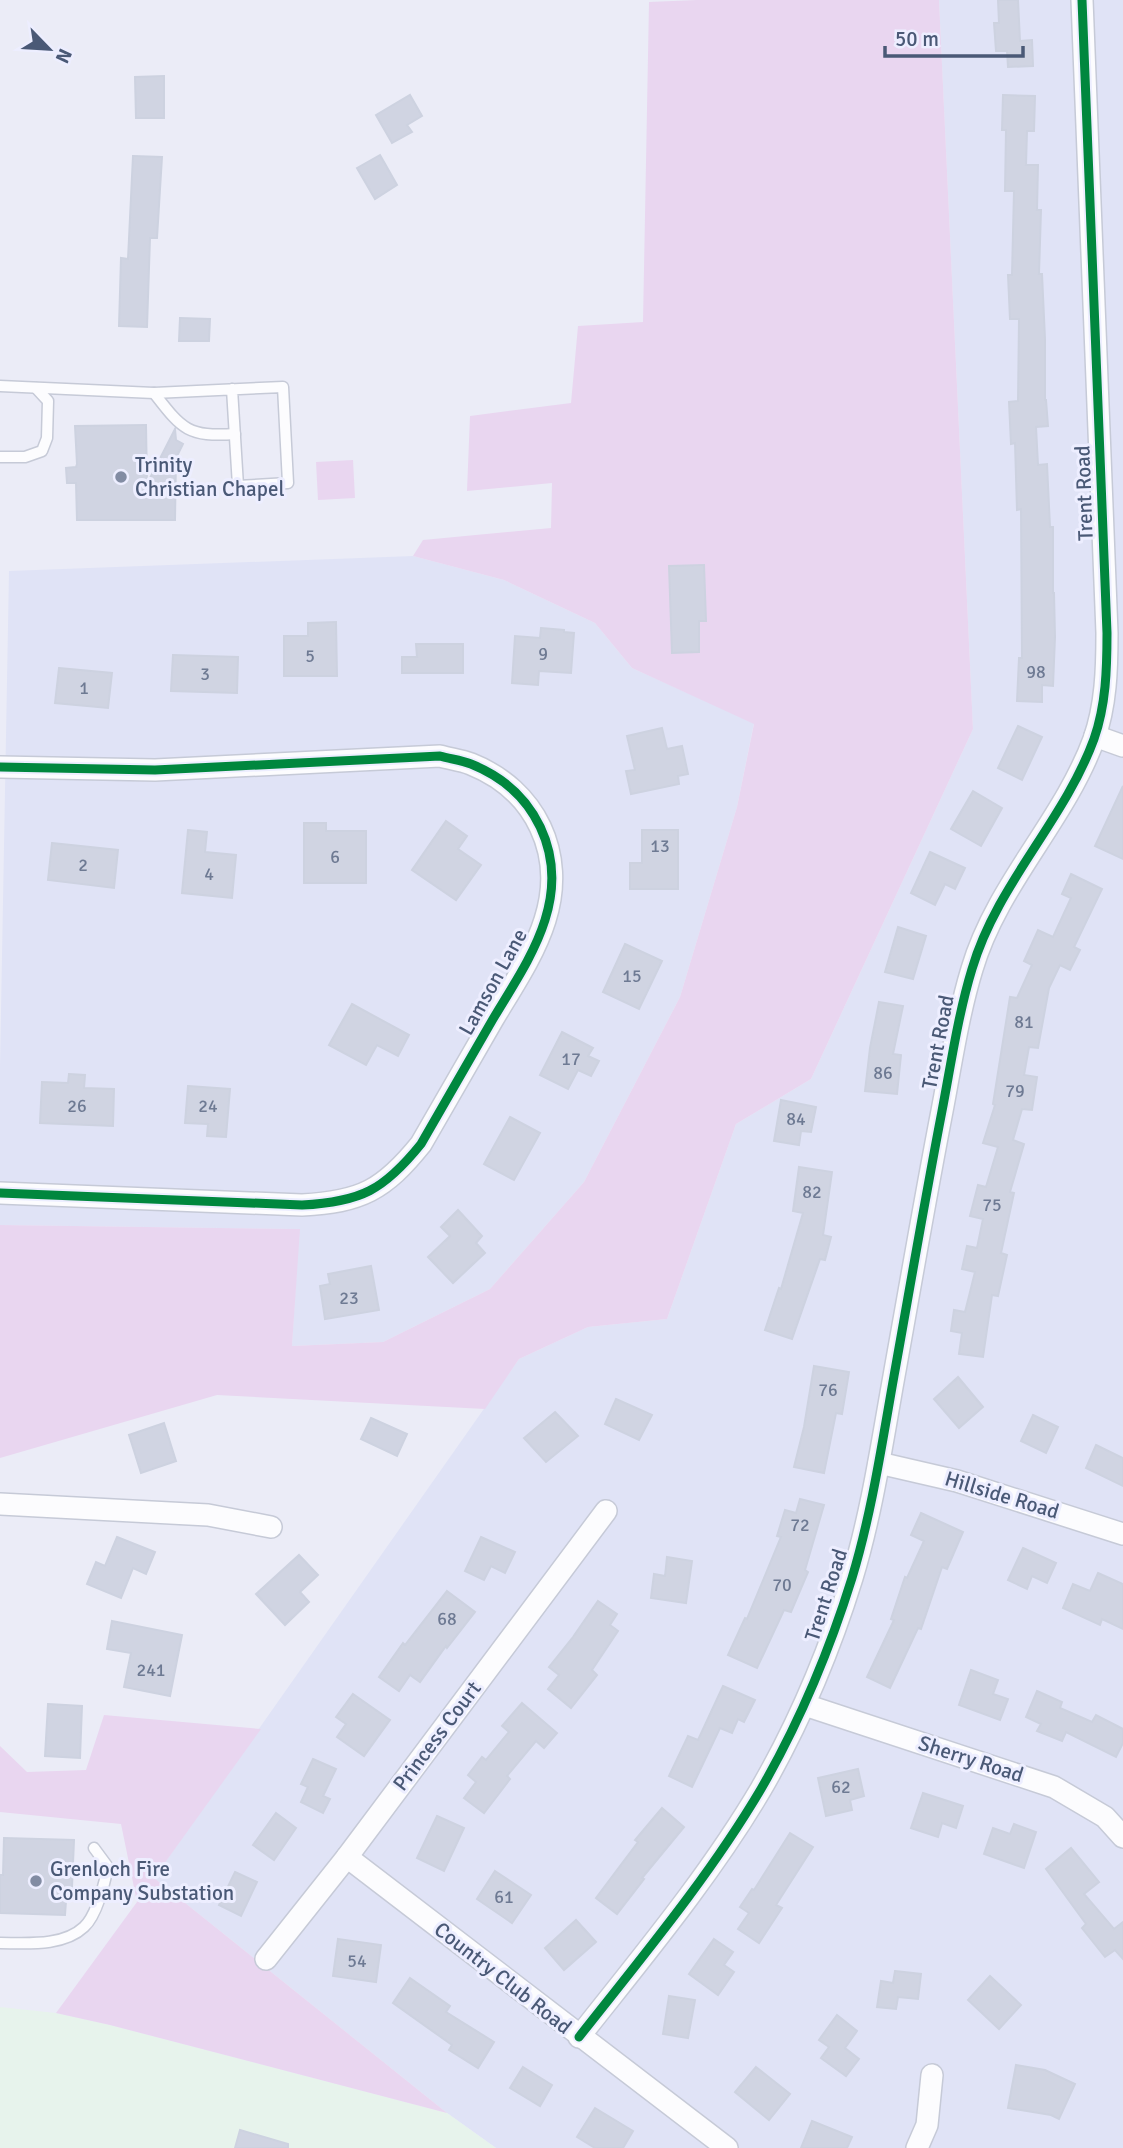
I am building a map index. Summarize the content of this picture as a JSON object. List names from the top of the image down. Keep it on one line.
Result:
{"streets":{"street":["Trent Road","Lamson Lane","Hillside Road","Princess Court","Sherry Road","Country Club Road"]},"crossings":[["Trent Road","Hillside Road"],["Trent Road","Sherry Road"],["Trent Road","Country Club Road"],["Princess Court","Country Club Road"]],"places":["Trinity Christian Chapel","Grenloch Fire Company Substation"],"house_numbers":["9","5","98","3","1","13","6","2","4","15","81","17","86","79","26","24","84","82","75","23","76","72","70","68","241","62","61","54"],"scale_bar":"50 m","north":"bottom right"}
